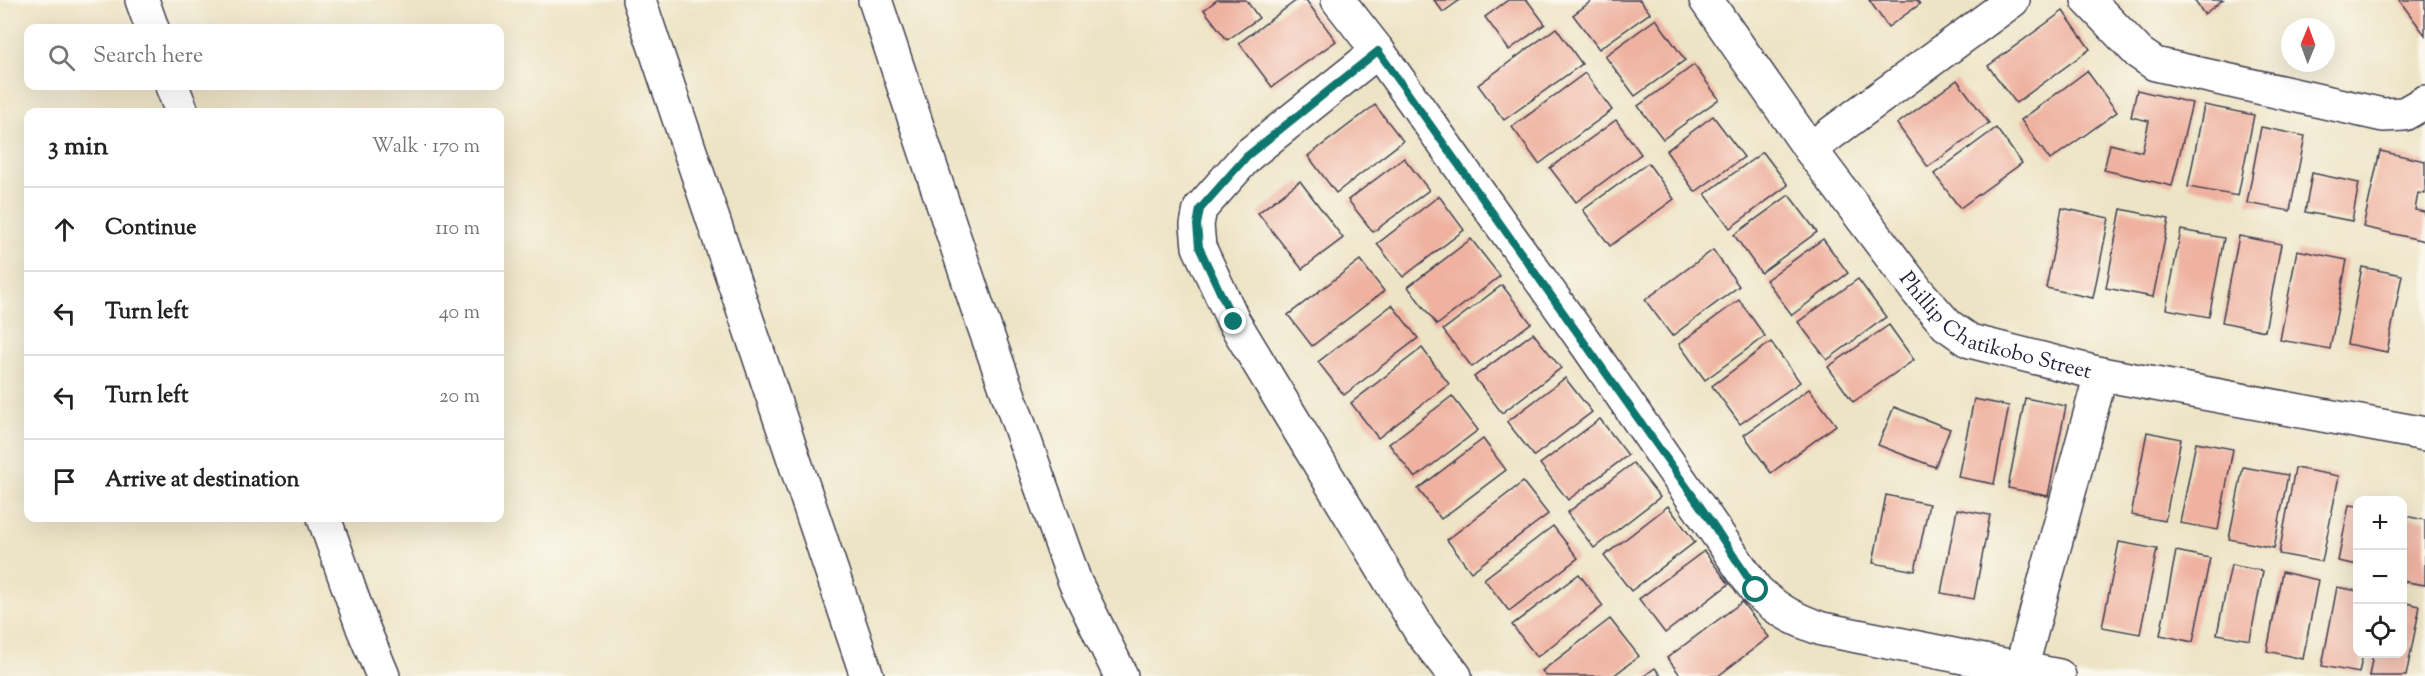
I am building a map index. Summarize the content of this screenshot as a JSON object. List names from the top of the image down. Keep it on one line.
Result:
{"streets":{"street":["Phillip Chatikobo Street"]},"north":"top","page":{"search":"Search here","heading":["3 min","Walk · 170 m"],"list":[["Continue","110 m"],["Turn left","40 m"],["Turn left","20 m"],"Arrive at destination"],"map_buttons":["+","−"]}}
